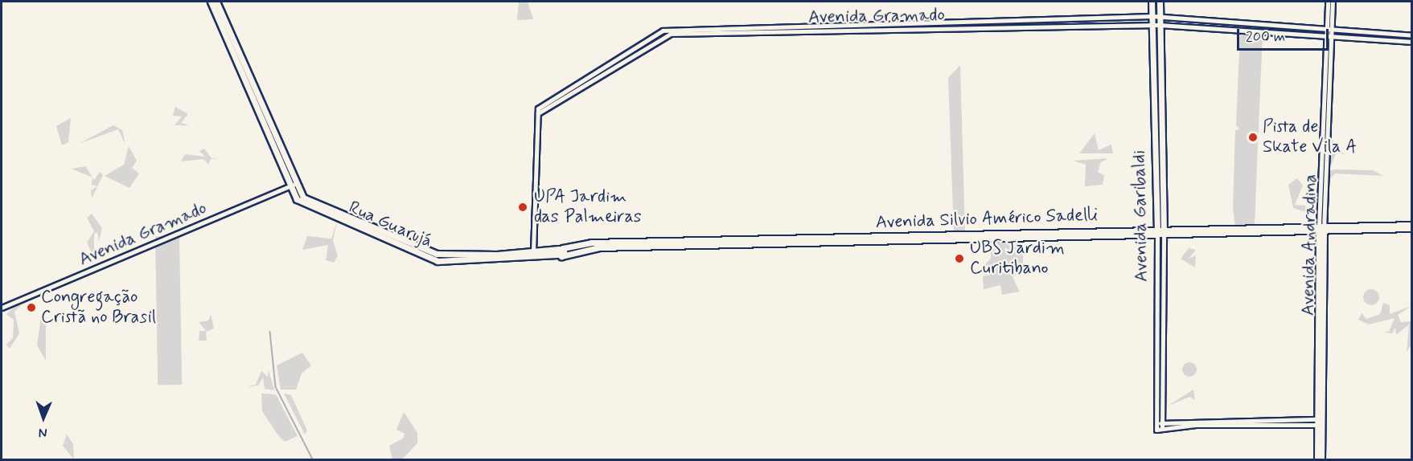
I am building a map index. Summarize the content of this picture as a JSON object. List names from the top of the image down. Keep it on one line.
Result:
{"streets":{"main road":["Avenida Garibaldi","Avenida Silvio Américo Sadelli","Rua Guarujá","Avenida Andradina"],"street":["Avenida Gramado"]},"crossings":[["Avenida Gramado","Avenida Garibaldi"],["Avenida Gramado","Avenida Andradina"],["Avenida Garibaldi","Avenida Silvio Américo Sadelli"],["Avenida Silvio Américo Sadelli","Rua Guarujá"],["Avenida Silvio Américo Sadelli","Avenida Andradina"]],"places":["Pista de Skate Vila A","UPA Jardim das Palmeiras","UBS Jardim Curitibano","Congregação Cristã no Brasil"],"scale_bar":"200 m","north":"bottom"}
